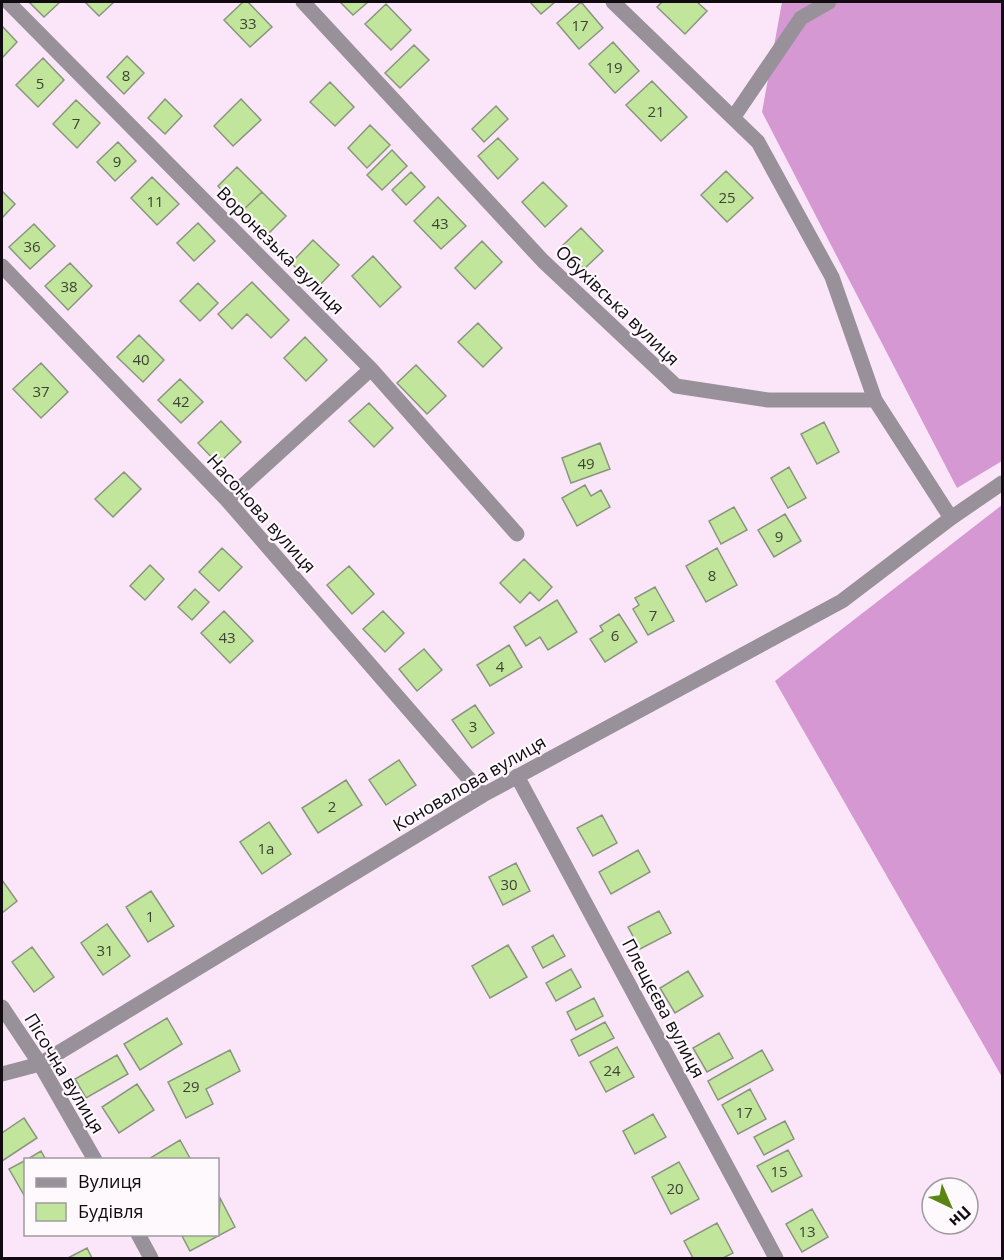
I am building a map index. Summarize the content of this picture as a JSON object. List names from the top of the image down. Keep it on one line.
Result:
{"streets":{"street":["Воронезька вулиця","Обухівська вулиця","Насонова вулиця","Коновалова вулиця","Плещєєва вулиця","Пісочна вулиця"]},"crossings":[["Насонова вулиця","Коновалова вулиця"],["Коновалова вулиця","Плещєєва вулиця"],["Коновалова вулиця","Пісочна вулиця"]],"house_numbers":["33","17","19","8","5","21","7","9","25","11","43","36","38","40","37","42","49","9","8","7","6","43","4","3","2","1а","30","1","31","24","29","17","15","20","13"],"legend":["Вулиця","Будівля"],"north":"bottom right"}
